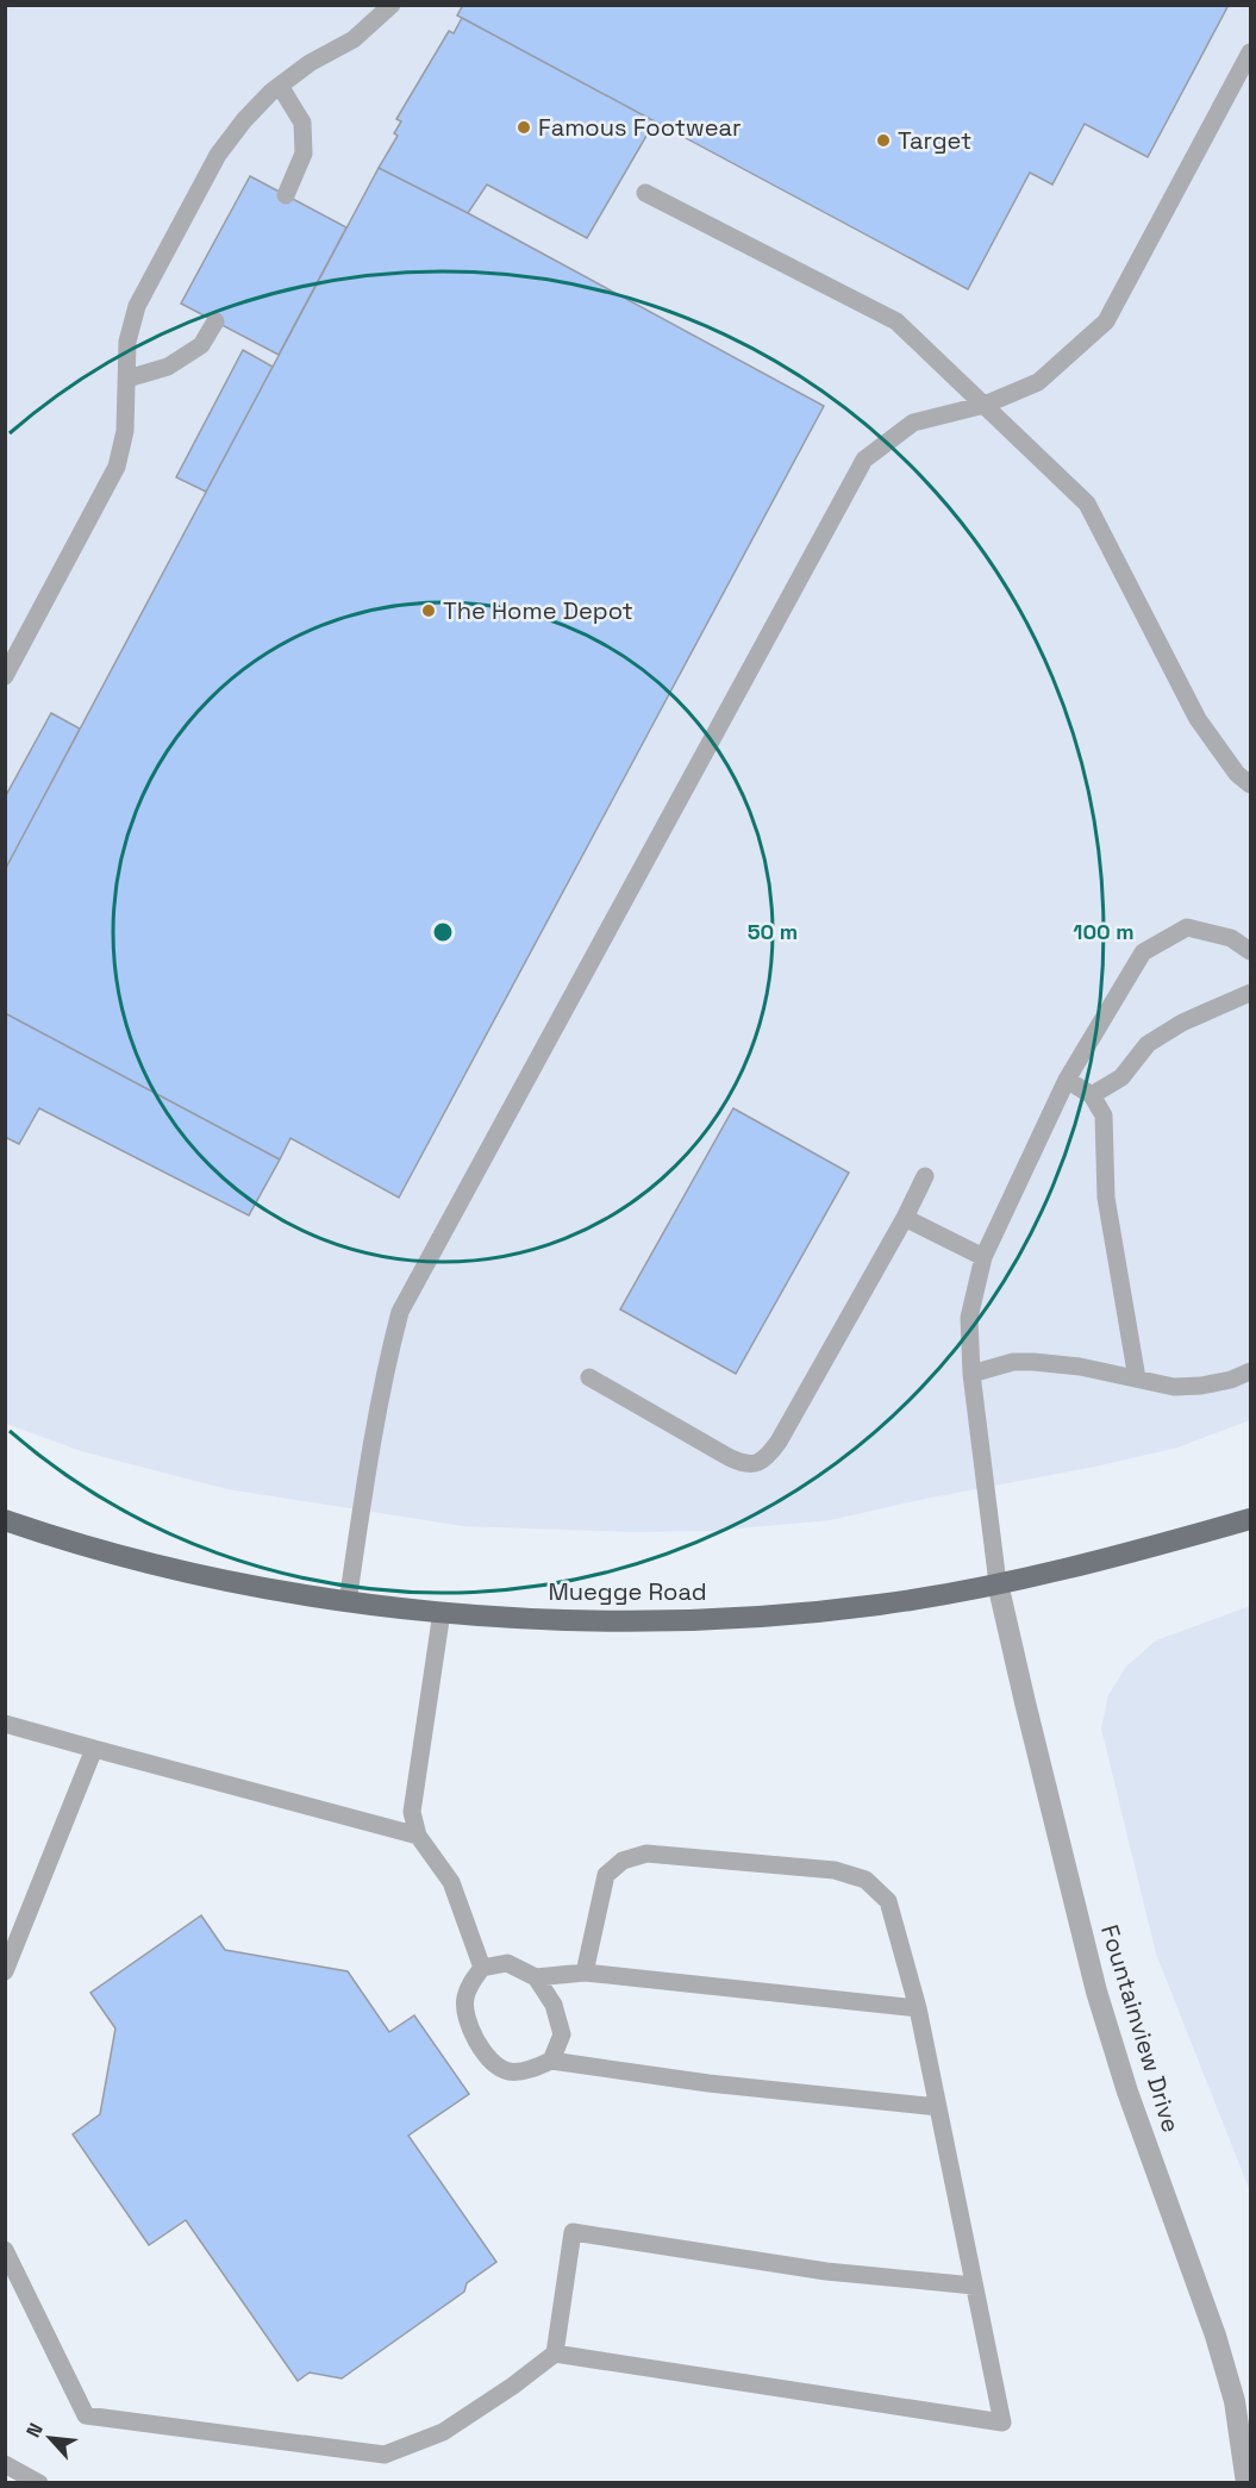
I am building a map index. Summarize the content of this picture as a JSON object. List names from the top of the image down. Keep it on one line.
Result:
{"streets":{"main road":["Muegge Road"],"street":["Fountainview Drive"]},"crossings":[["Muegge Road","Fountainview Drive"]],"places":["Famous Footwear","Target","The Home Depot"],"north":"top left","rings":["50 m","100 m"]}
